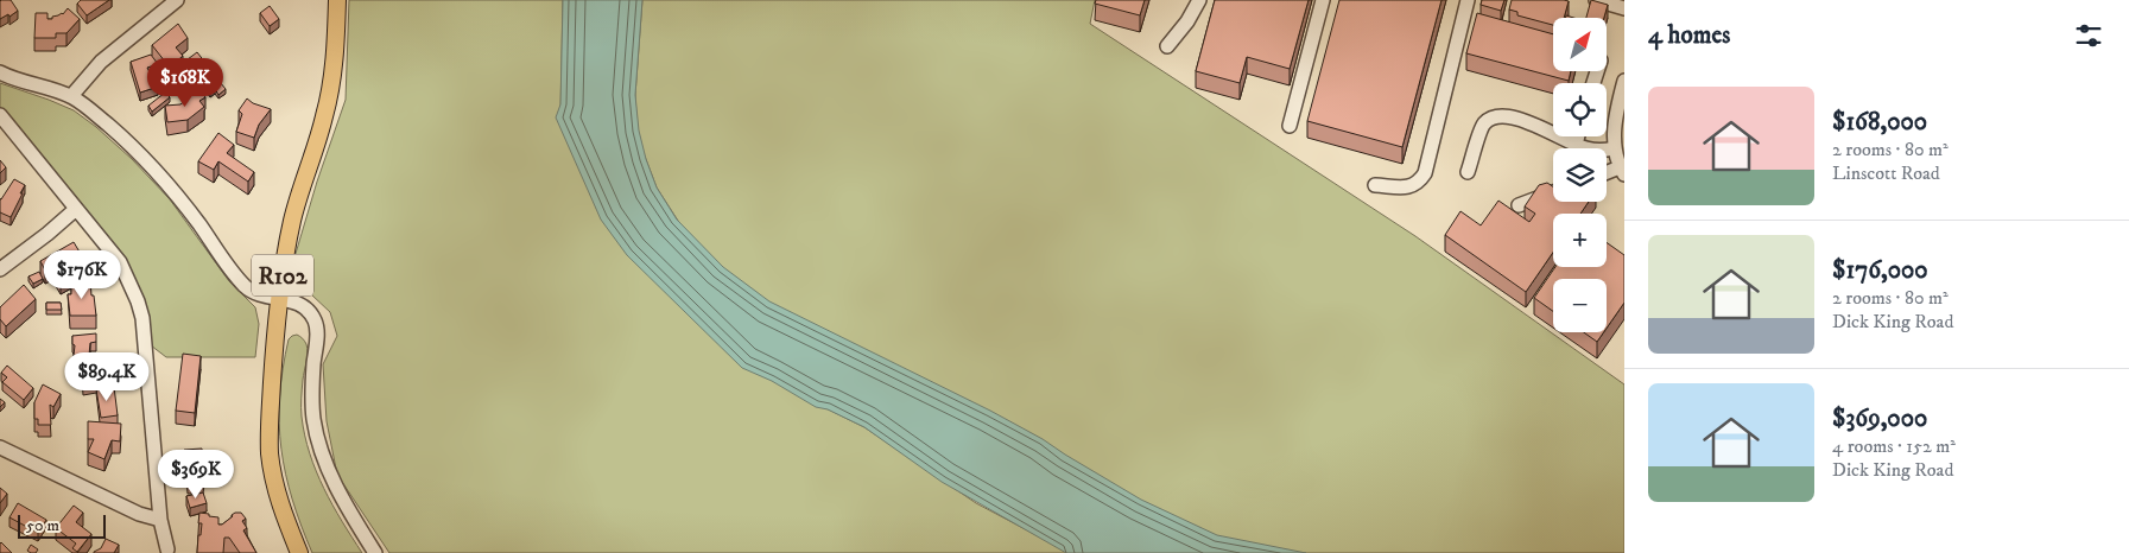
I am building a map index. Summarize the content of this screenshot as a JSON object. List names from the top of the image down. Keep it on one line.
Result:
{"streets":{"main road":["R102"]},"scale_bar":"50 m","north":"top right","page":{"heading":"4 homes","map_buttons":["+","−"],"price":["$168K","$176K","$89.4K","$369K"],"list":[{"name":"$168,000","note":"2 rooms · 80 m² · Linscott Road"},{"name":"$176,000","note":"2 rooms · 80 m² · Dick King Road"},{"name":"$369,000","note":"4 rooms · 152 m² · Dick King Road"}],"scale":"50 m"}}
